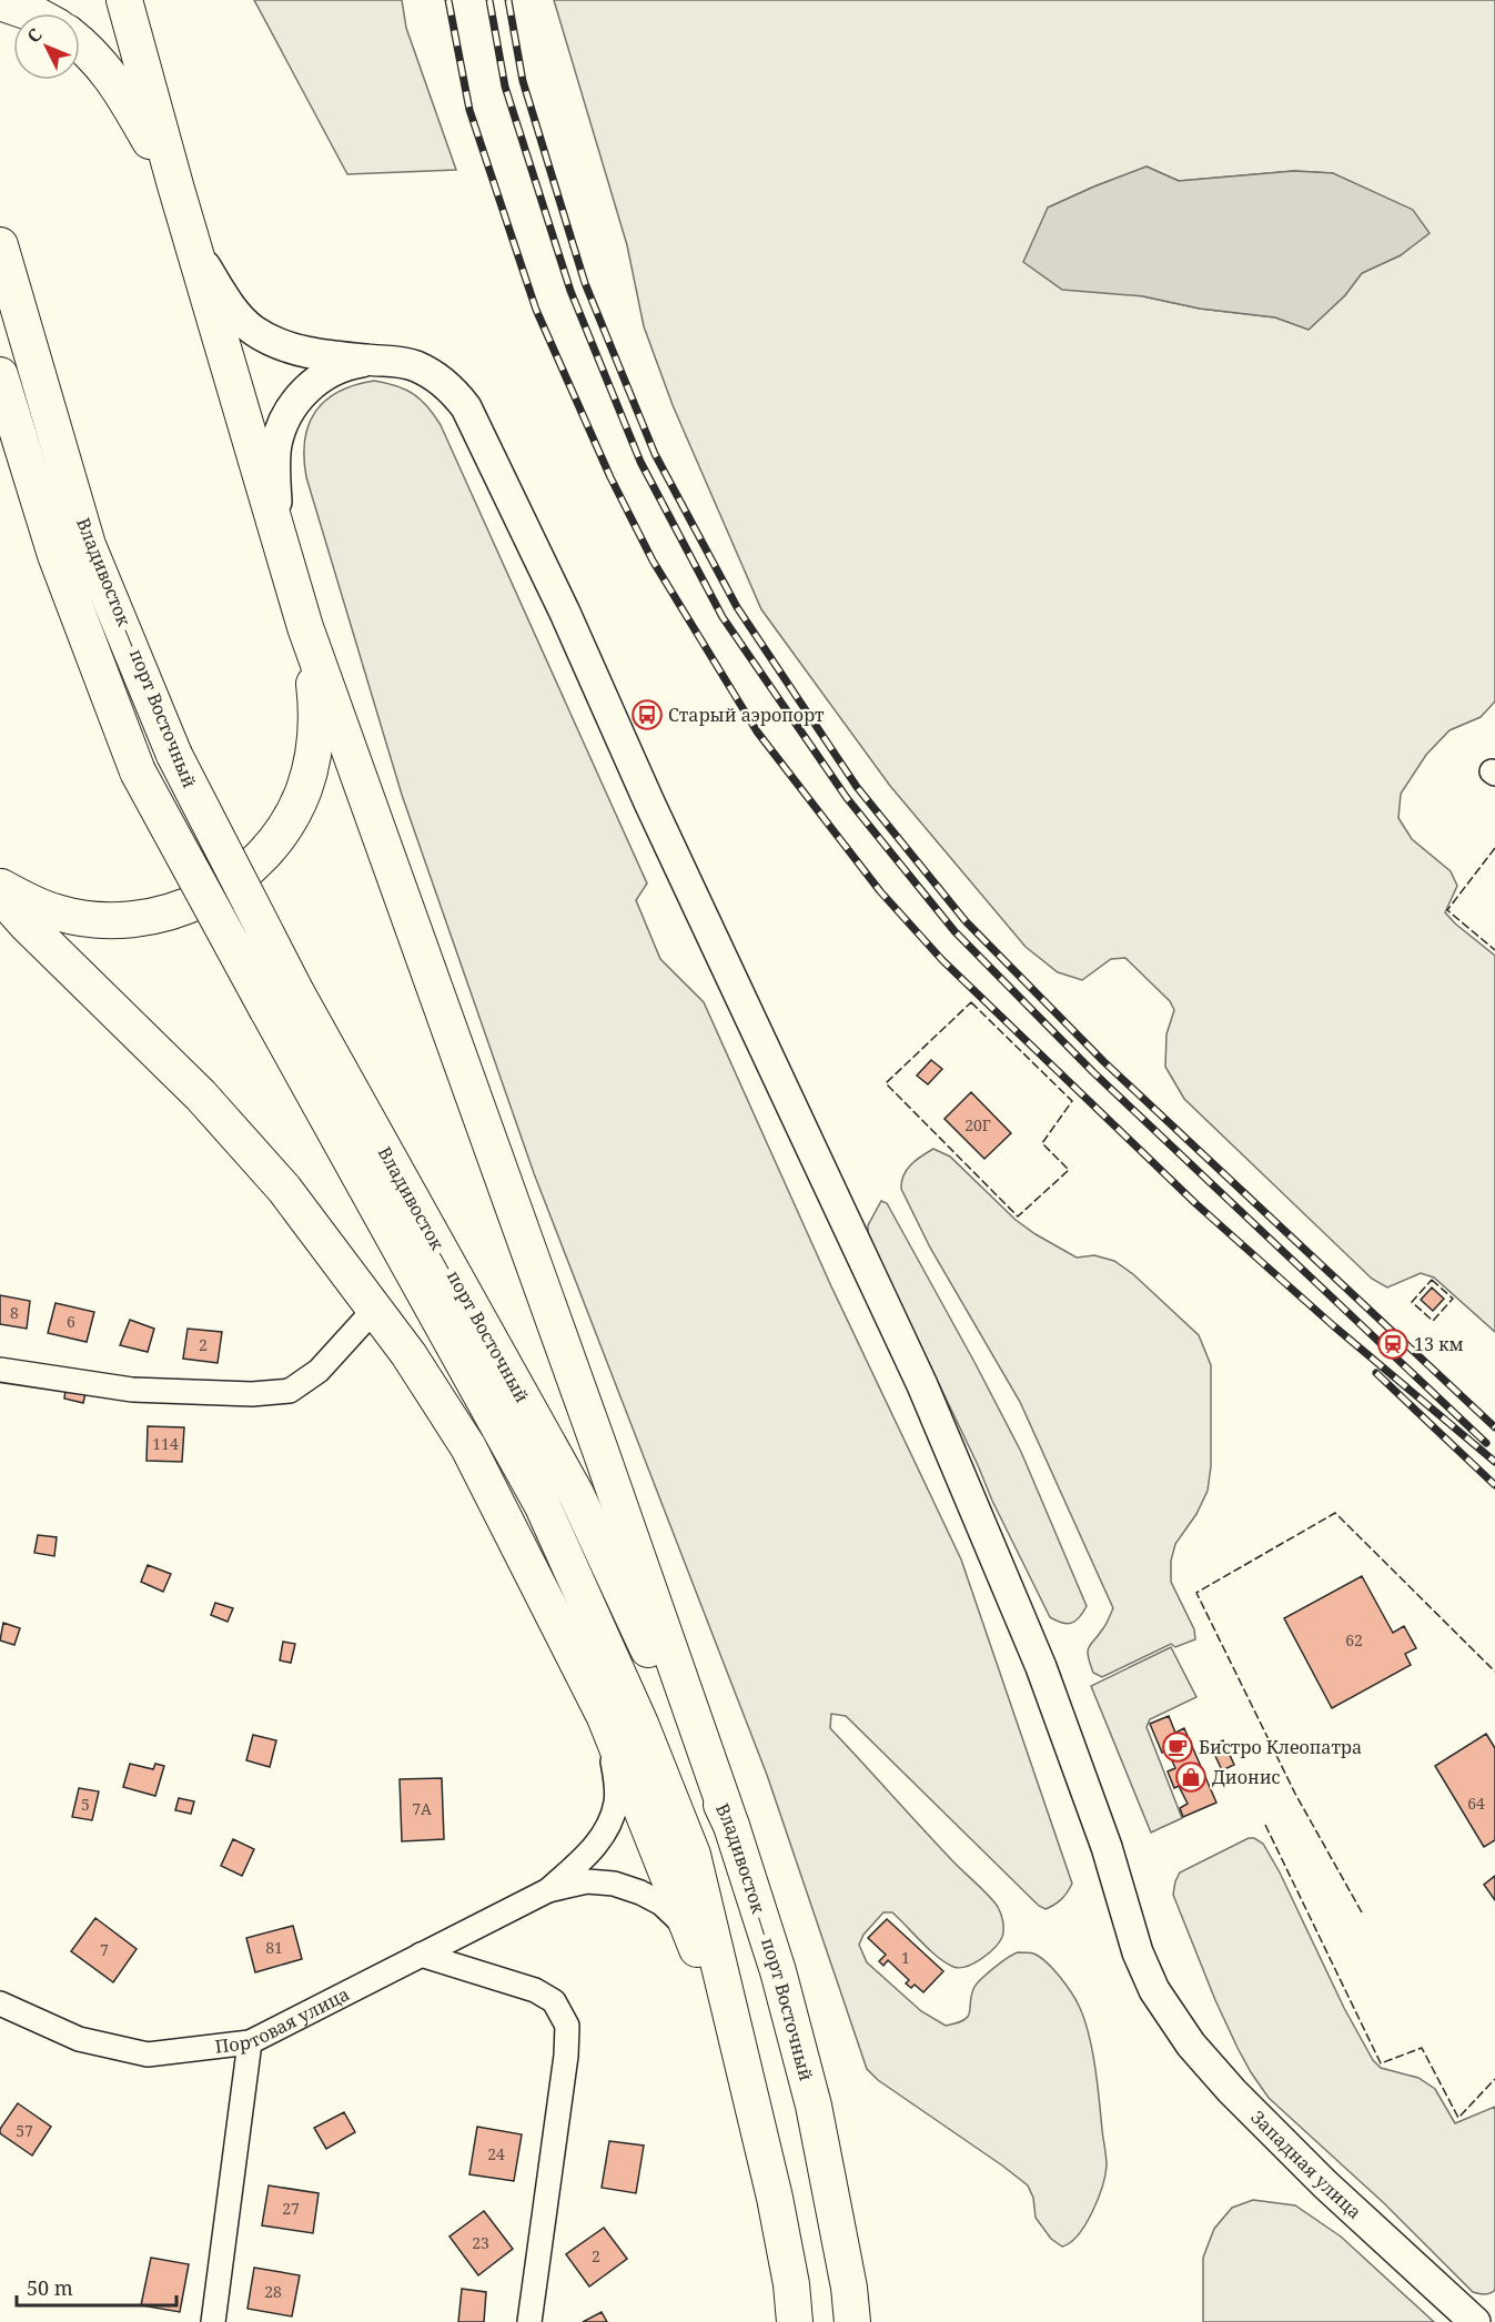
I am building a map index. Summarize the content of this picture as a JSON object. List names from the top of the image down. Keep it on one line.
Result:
{"streets":{"highway":["Владивосток — порт Восточный"],"main road":["Западная улица"],"street":["Портовая улица"]},"places":{"bus stop":["Старый аэропорт"],"station":["13 км"],"cafe":["Бистро Клеопатра"],"shop":["Дионис"]},"house_numbers":["20Г","8","6","2","114","62","64","5","7А","81","7","1","57","24","27","23","2","28"],"scale_bar":"50 m","north":"top left"}
